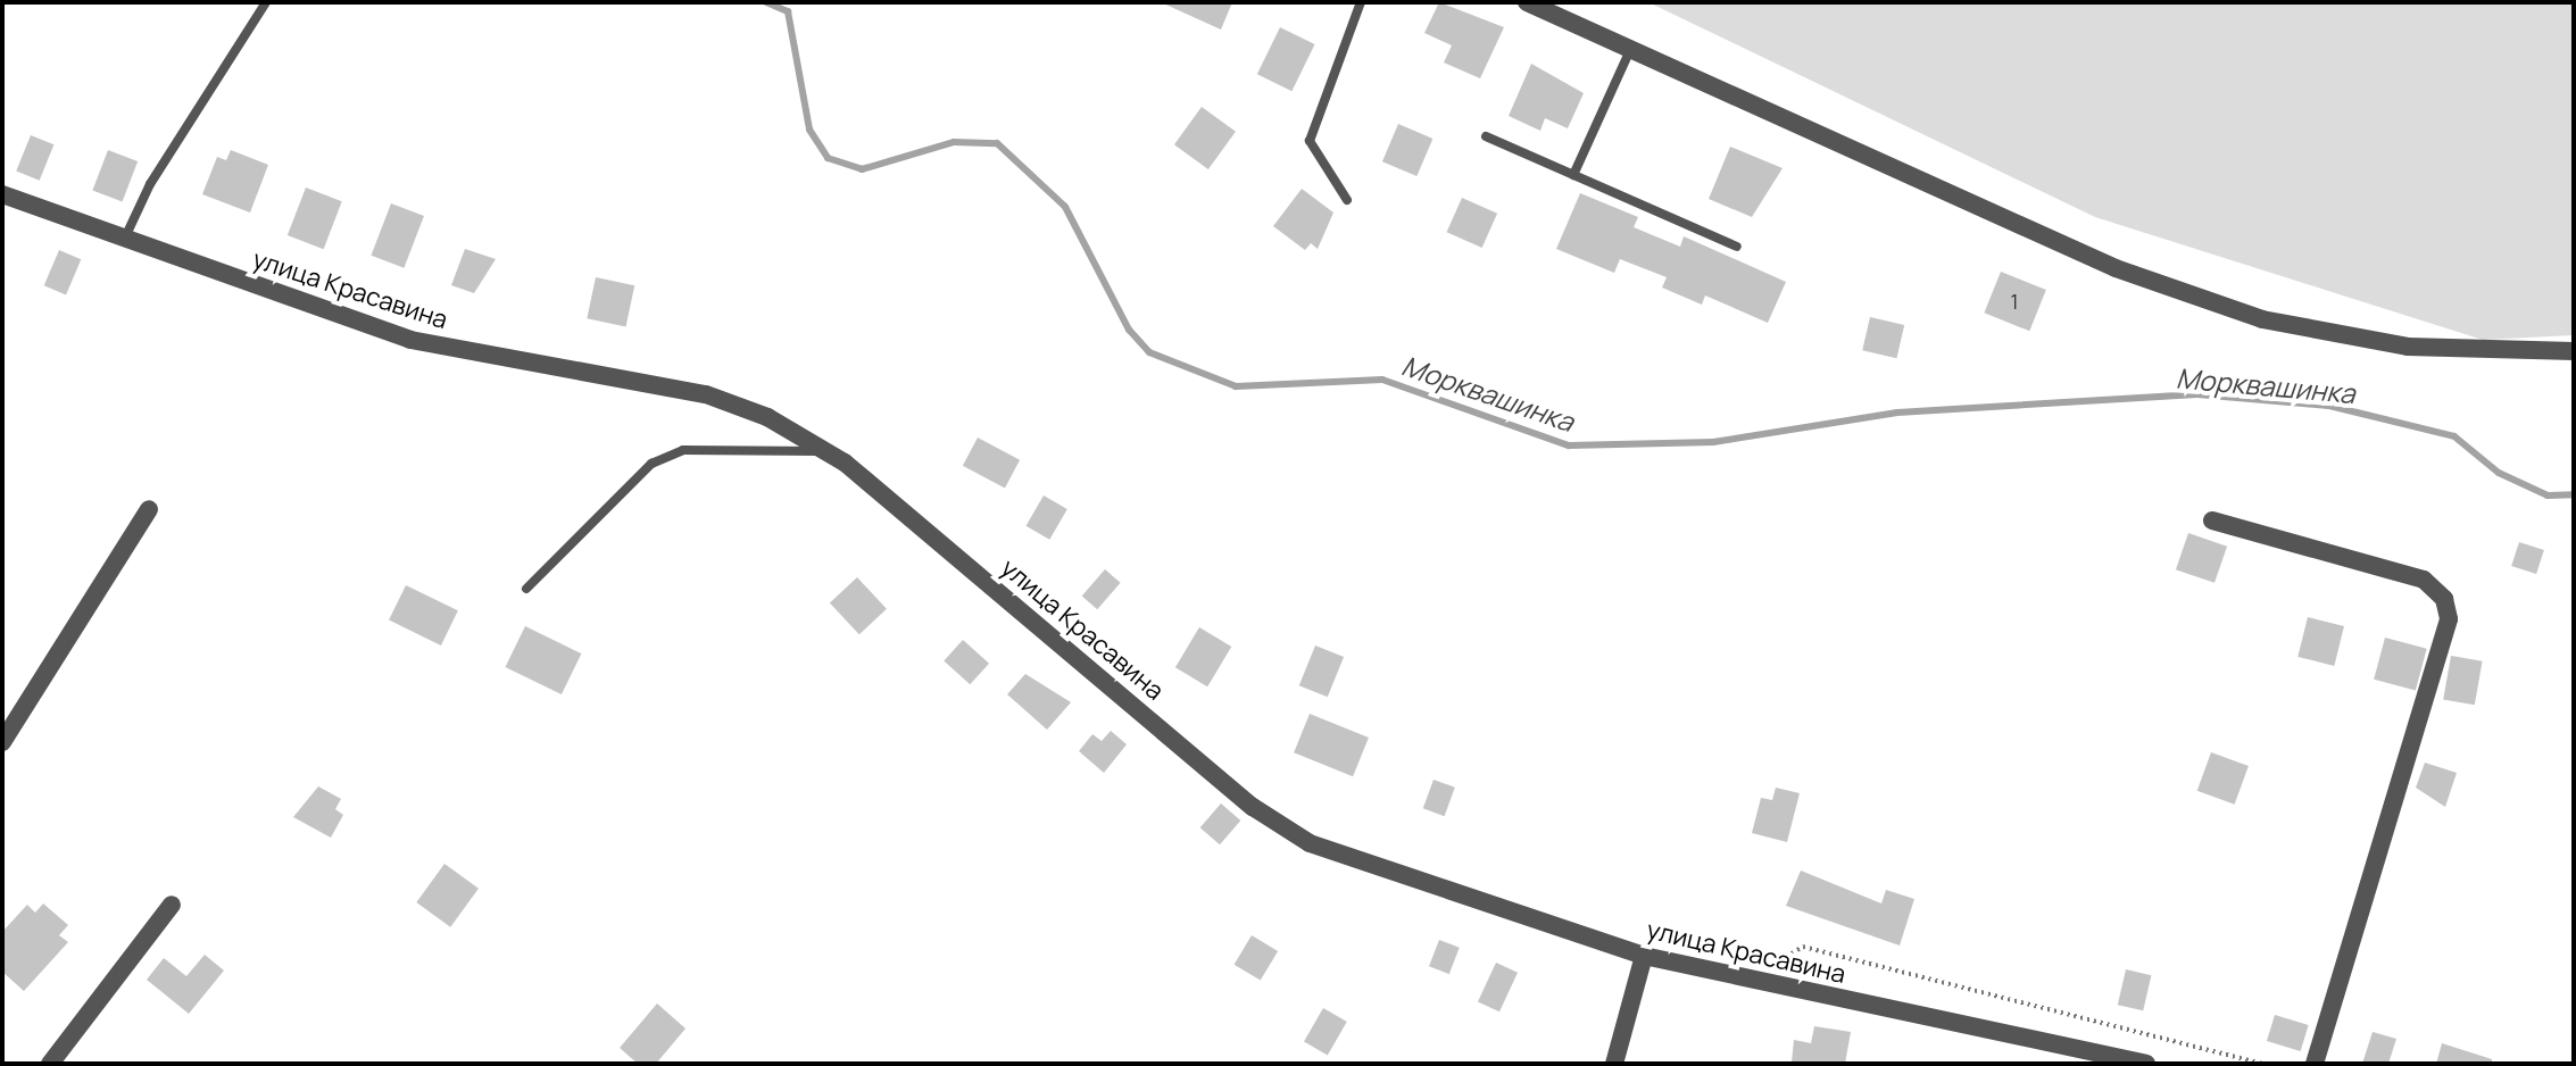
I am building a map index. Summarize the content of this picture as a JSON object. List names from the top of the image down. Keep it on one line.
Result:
{"streets":{"street":["улица Красавина"]},"water":["Морквашинка"],"house_numbers":["1"]}
